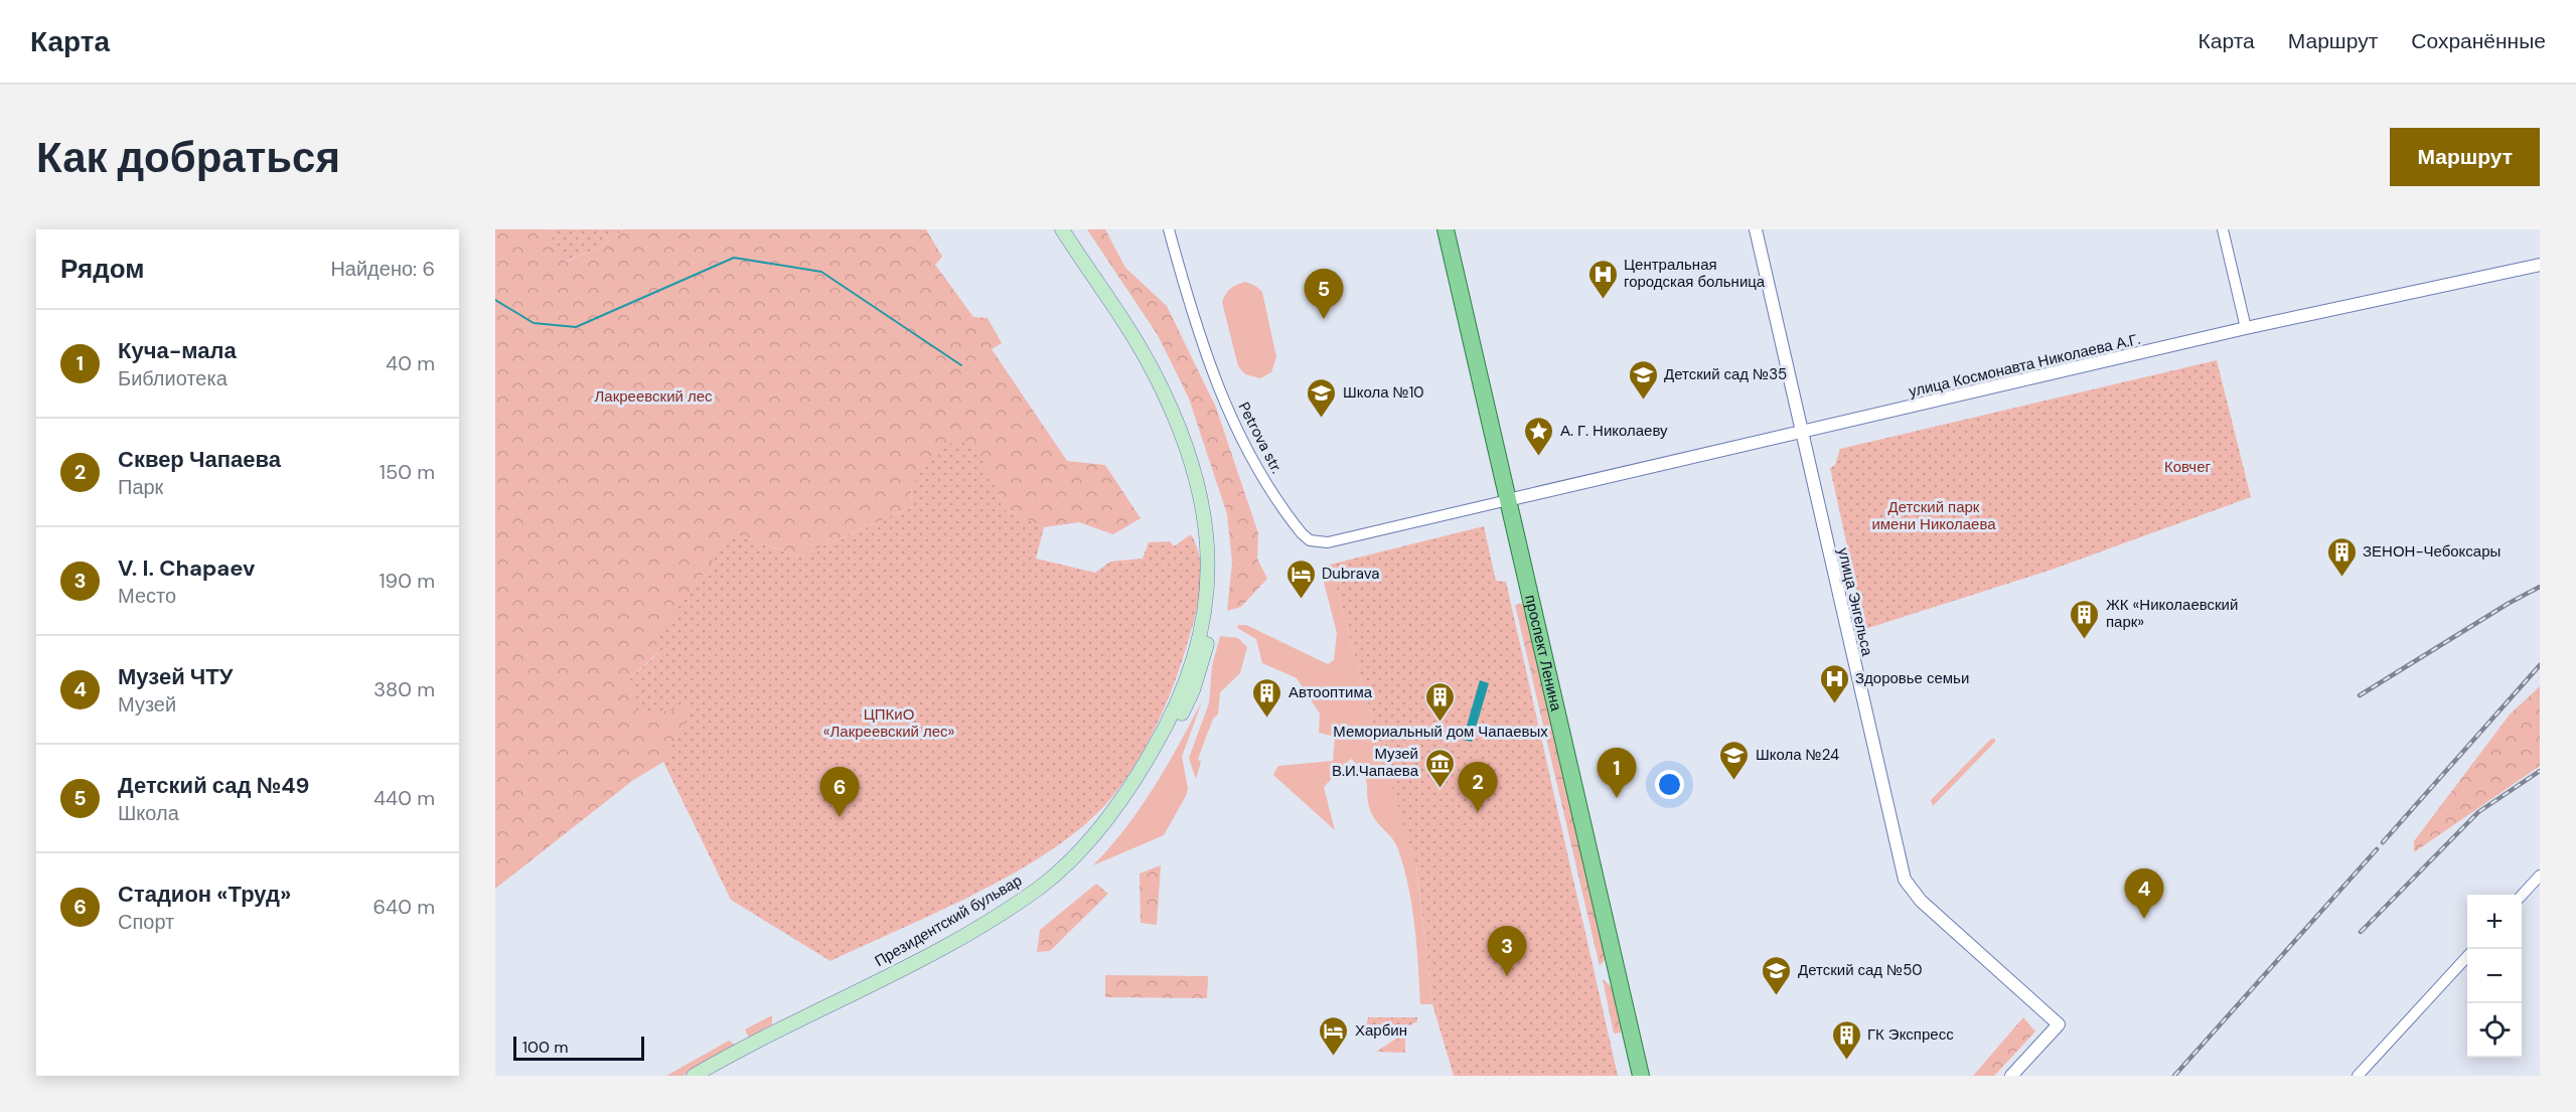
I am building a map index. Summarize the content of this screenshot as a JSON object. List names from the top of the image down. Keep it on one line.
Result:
{"streets":{"main road":["проспект Ленина","Президентский бульвар"],"street":["улица Космонавта Николаева А.Г.","Petrova str.","улица Энгельса"]},"crossings":[["улица Космонавта Николаева А.Г.","Petrova str."],["улица Космонавта Николаева А.Г.","улица Энгельса"],["улица Космонавта Николаева А.Г.","проспект Ленина"]],"parks":["Лакреевский лес","Ковчег","Детский парк имени Николаева","ЦПКиО «Лакреевский лес»"],"places":{"hospital":["Центральная городская больница","Здоровье семьи"],"school or university":["Детский сад №35","Школа №10","Школа №24","Детский сад №50"],"place":["А. Г. Николаеву"],"building":["ЗЕНОН-Чебоксары","ЖК «Николаевский парк»","Автооптима","Мемориальный дом Чапаевых","ГК Экспресс"],"hotel":["Dubrava","Харбин"],"museum":["Музей В.И.Чапаева"]},"scale_bar":"100 m","page":{"header":"Карта","nav":["Карта","Маршрут","Сохранённые"],"buttons":"Маршрут","title":"Как добраться","heading":["Рядом","Найдено: 6"],"pins":["5","1","2","6","4","3"],"list":[{"mark":"1","name":"Куча-мала","note":"Библиотека","value":"40 m"},{"mark":"2","name":"Сквер Чапаева","note":"Парк","value":"150 m"},{"mark":"3","name":"V. I. Chapaev","note":"Место","value":"190 m"},{"mark":"4","name":"Музей ЧТУ","note":"Музей","value":"380 m"},{"mark":"5","name":"Детский сад №49","note":"Школа","value":"440 m"},{"mark":"6","name":"Стадион «Труд»","note":"Спорт","value":"640 m"}],"map_buttons":["+","−"],"scale":"100 m"}}
